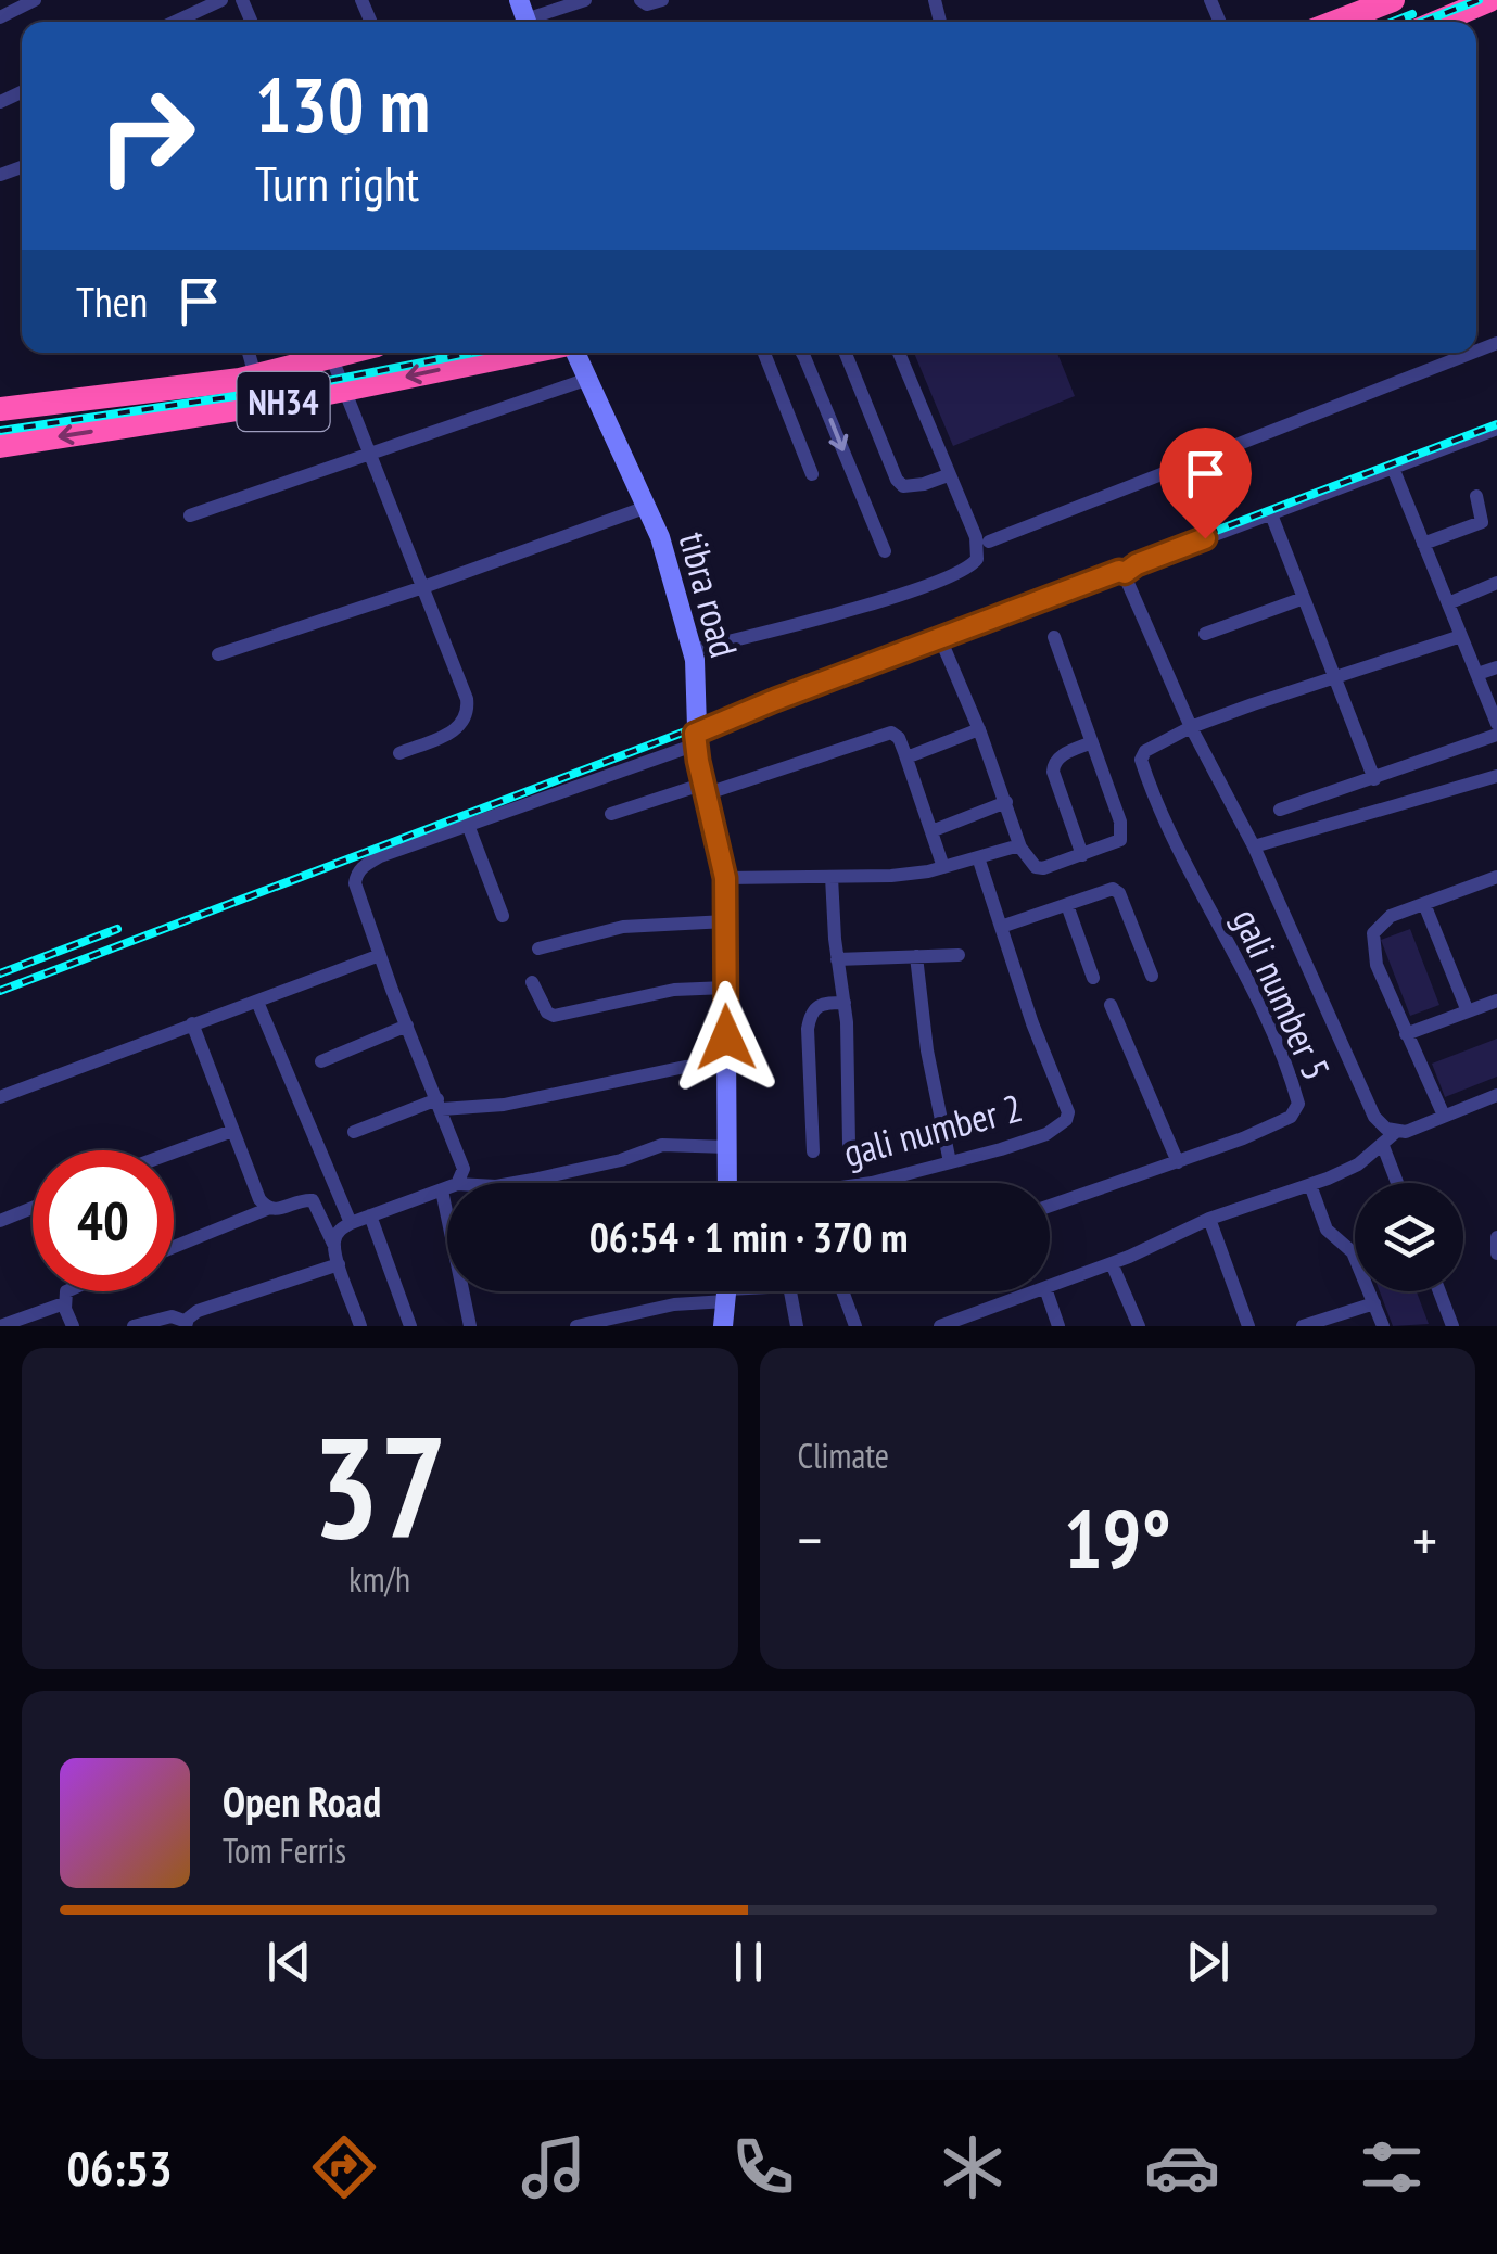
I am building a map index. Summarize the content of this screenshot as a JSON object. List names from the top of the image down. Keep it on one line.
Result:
{"streets":{"highway":["NH34"],"street":["tibra road","gali number 5","gali number 2"]},"page":{"turn":["130 m","Turn right"],"then":"Then","limit":"40","trip":"06:54 · 1 min · 370 m","tile":[["37","km/h"],"Climate"],"heat":["−","19°","+"],"song":["Open Road","Tom Ferris"],"tabs":"06:53"}}
